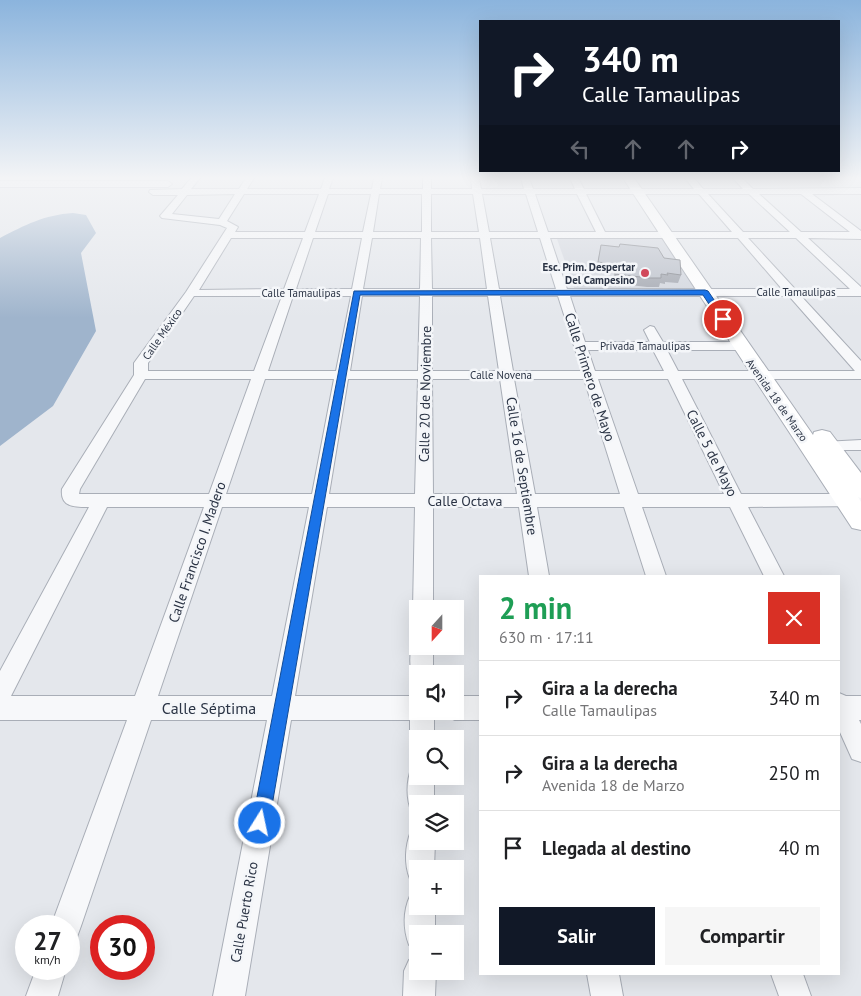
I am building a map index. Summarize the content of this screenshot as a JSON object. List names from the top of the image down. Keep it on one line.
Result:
{"streets":{"street":["Calle Tamaulipas","Calle México","Privada Tamaulipas","Calle Novena","Calle Primero de Mayo","Calle 20 de Noviembre","Avenida 18 de Marzo","Calle 5 de Mayo","Calle 16 de Septiembre","Calle Octava","Calle Francisco I. Madero","Calle Séptima","Calle Puerto Rico"]},"crossings":[["Calle Tamaulipas","Calle México"],["Calle Tamaulipas","Calle Primero de Mayo"],["Calle Tamaulipas","Calle 20 de Noviembre"],["Calle Tamaulipas","Avenida 18 de Marzo"],["Calle Tamaulipas","Calle 16 de Septiembre"],["Calle Tamaulipas","Calle Francisco I. Madero"],["Calle Tamaulipas","Calle Puerto Rico"],["Calle México","Calle Novena"],["Calle México","Calle Octava"],["Privada Tamaulipas","Calle Primero de Mayo"],["Privada Tamaulipas","Avenida 18 de Marzo"],["Privada Tamaulipas","Calle 5 de Mayo"],["Calle Novena","Calle Primero de Mayo"],["Calle Novena","Calle 20 de Noviembre"],["Calle Novena","Avenida 18 de Marzo"],["Calle Novena","Calle 5 de Mayo"],["Calle Novena","Calle 16 de Septiembre"],["Calle Novena","Calle Francisco I. Madero"],["Calle Novena","Calle Puerto Rico"],["Calle Primero de Mayo","Calle Octava"],["Calle 20 de Noviembre","Calle Octava"],["Avenida 18 de Marzo","Calle Octava"],["Calle 5 de Mayo","Calle Octava"],["Calle 16 de Septiembre","Calle Octava"],["Calle Octava","Calle Francisco I. Madero"],["Calle Octava","Calle Puerto Rico"],["Calle Francisco I. Madero","Calle Séptima"],["Calle Séptima","Calle Puerto Rico"]],"places":["Esc. Prim. Despertar Del Campesino"],"north":"bottom","page":{"turn":["340 m","Calle Tamaulipas"],"heading":["2 min","630 m · 17:11"],"map_buttons":["+","−"],"list":[{"name":"Gira a la derecha","note":"Calle Tamaulipas","value":"340 m"},{"name":"Gira a la derecha","note":"Avenida 18 de Marzo","value":"250 m"},{"name":"Llegada al destino","value":"40 m"}],"buttons":["Salir","Compartir"],"speed":"27 km/h","limit":"30"}}
